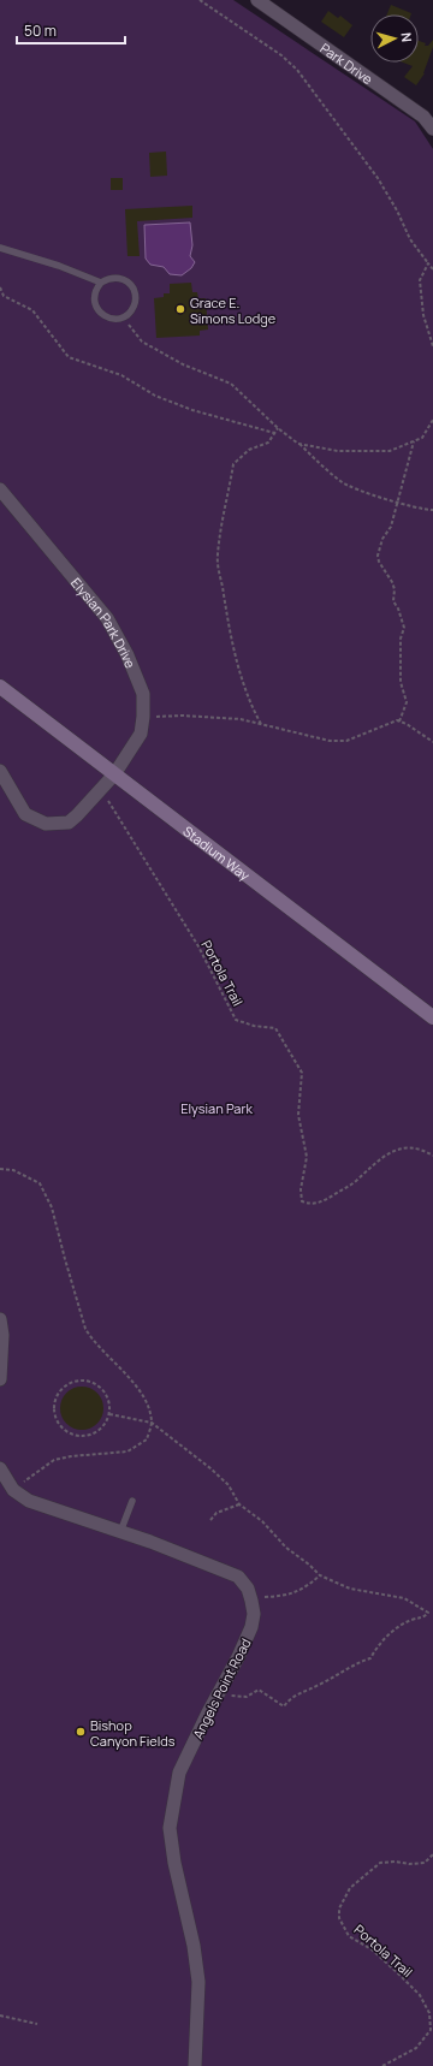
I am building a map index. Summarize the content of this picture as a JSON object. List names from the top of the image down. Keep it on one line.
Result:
{"streets":{"main road":["Stadium Way"],"street":["Park Drive","Elysian Park Drive","Angels Point Road"],"path":["Portola Trail"]},"crossings":[["Elysian Park Drive","Stadium Way"]],"parks":["Elysian Park"],"places":["Grace E. Simons Lodge","Bishop Canyon Fields"],"scale_bar":"50 m","north":"right"}
